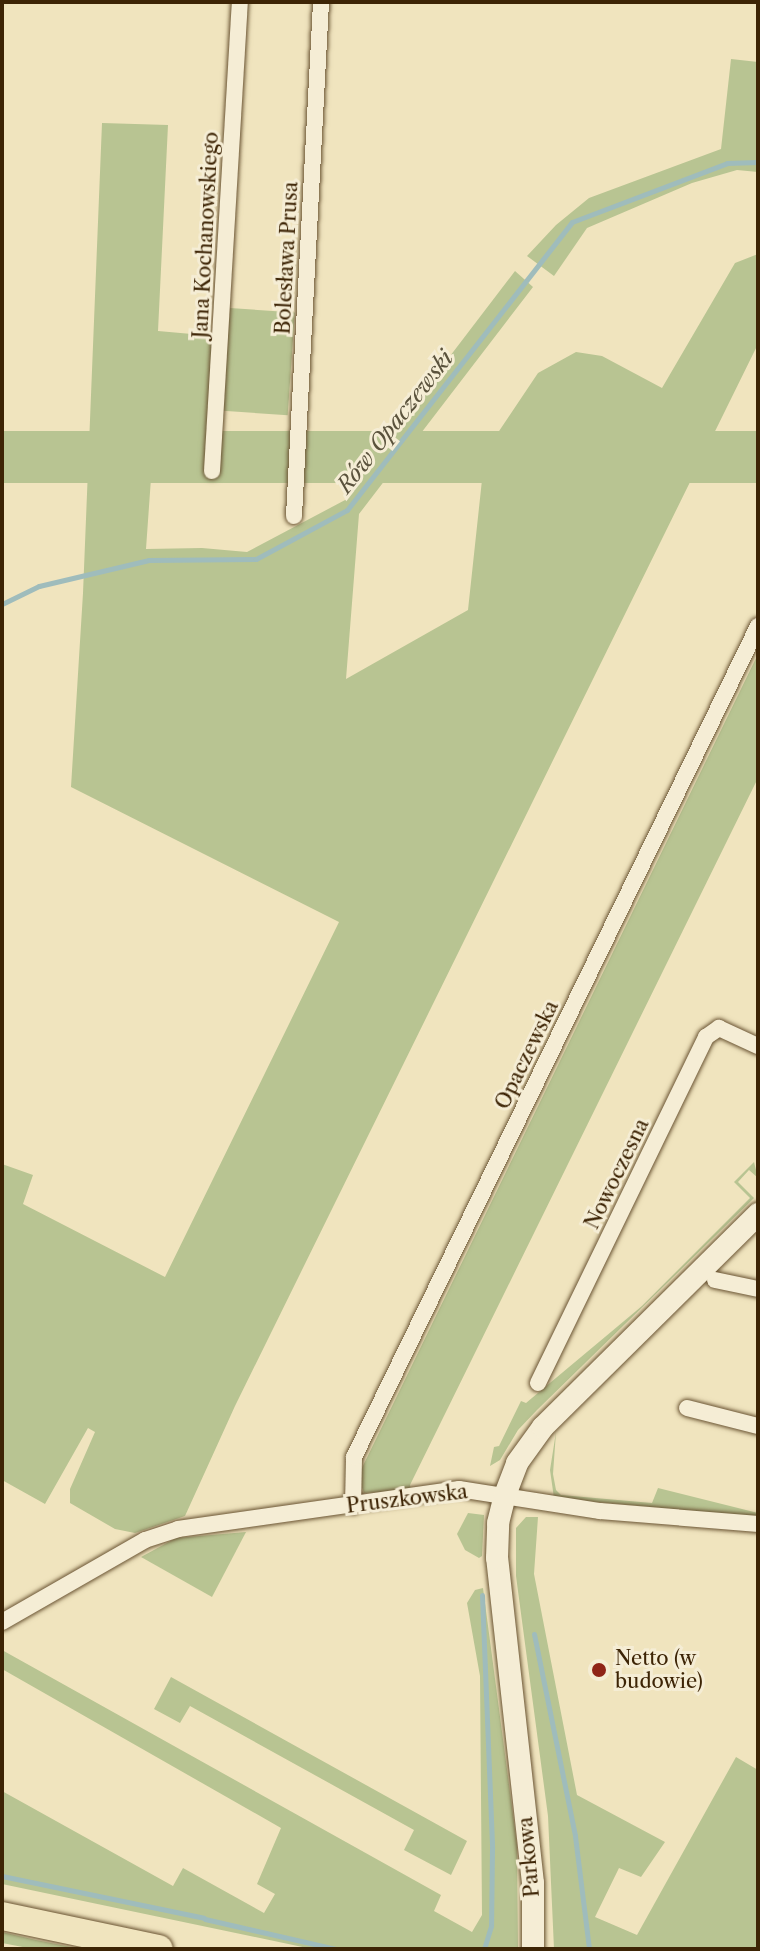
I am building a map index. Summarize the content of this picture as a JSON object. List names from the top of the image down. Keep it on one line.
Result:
{"streets":{"street":["Jana Kochanowskiego","Bolesława Prusa","Opaczewska","Nowoczesna","Pruszkowska","Parkowa"]},"crossings":[["Opaczewska","Pruszkowska"],["Pruszkowska","Parkowa"]],"water":["Rów Opaczewski"],"places":["Netto (w budowie)"]}
